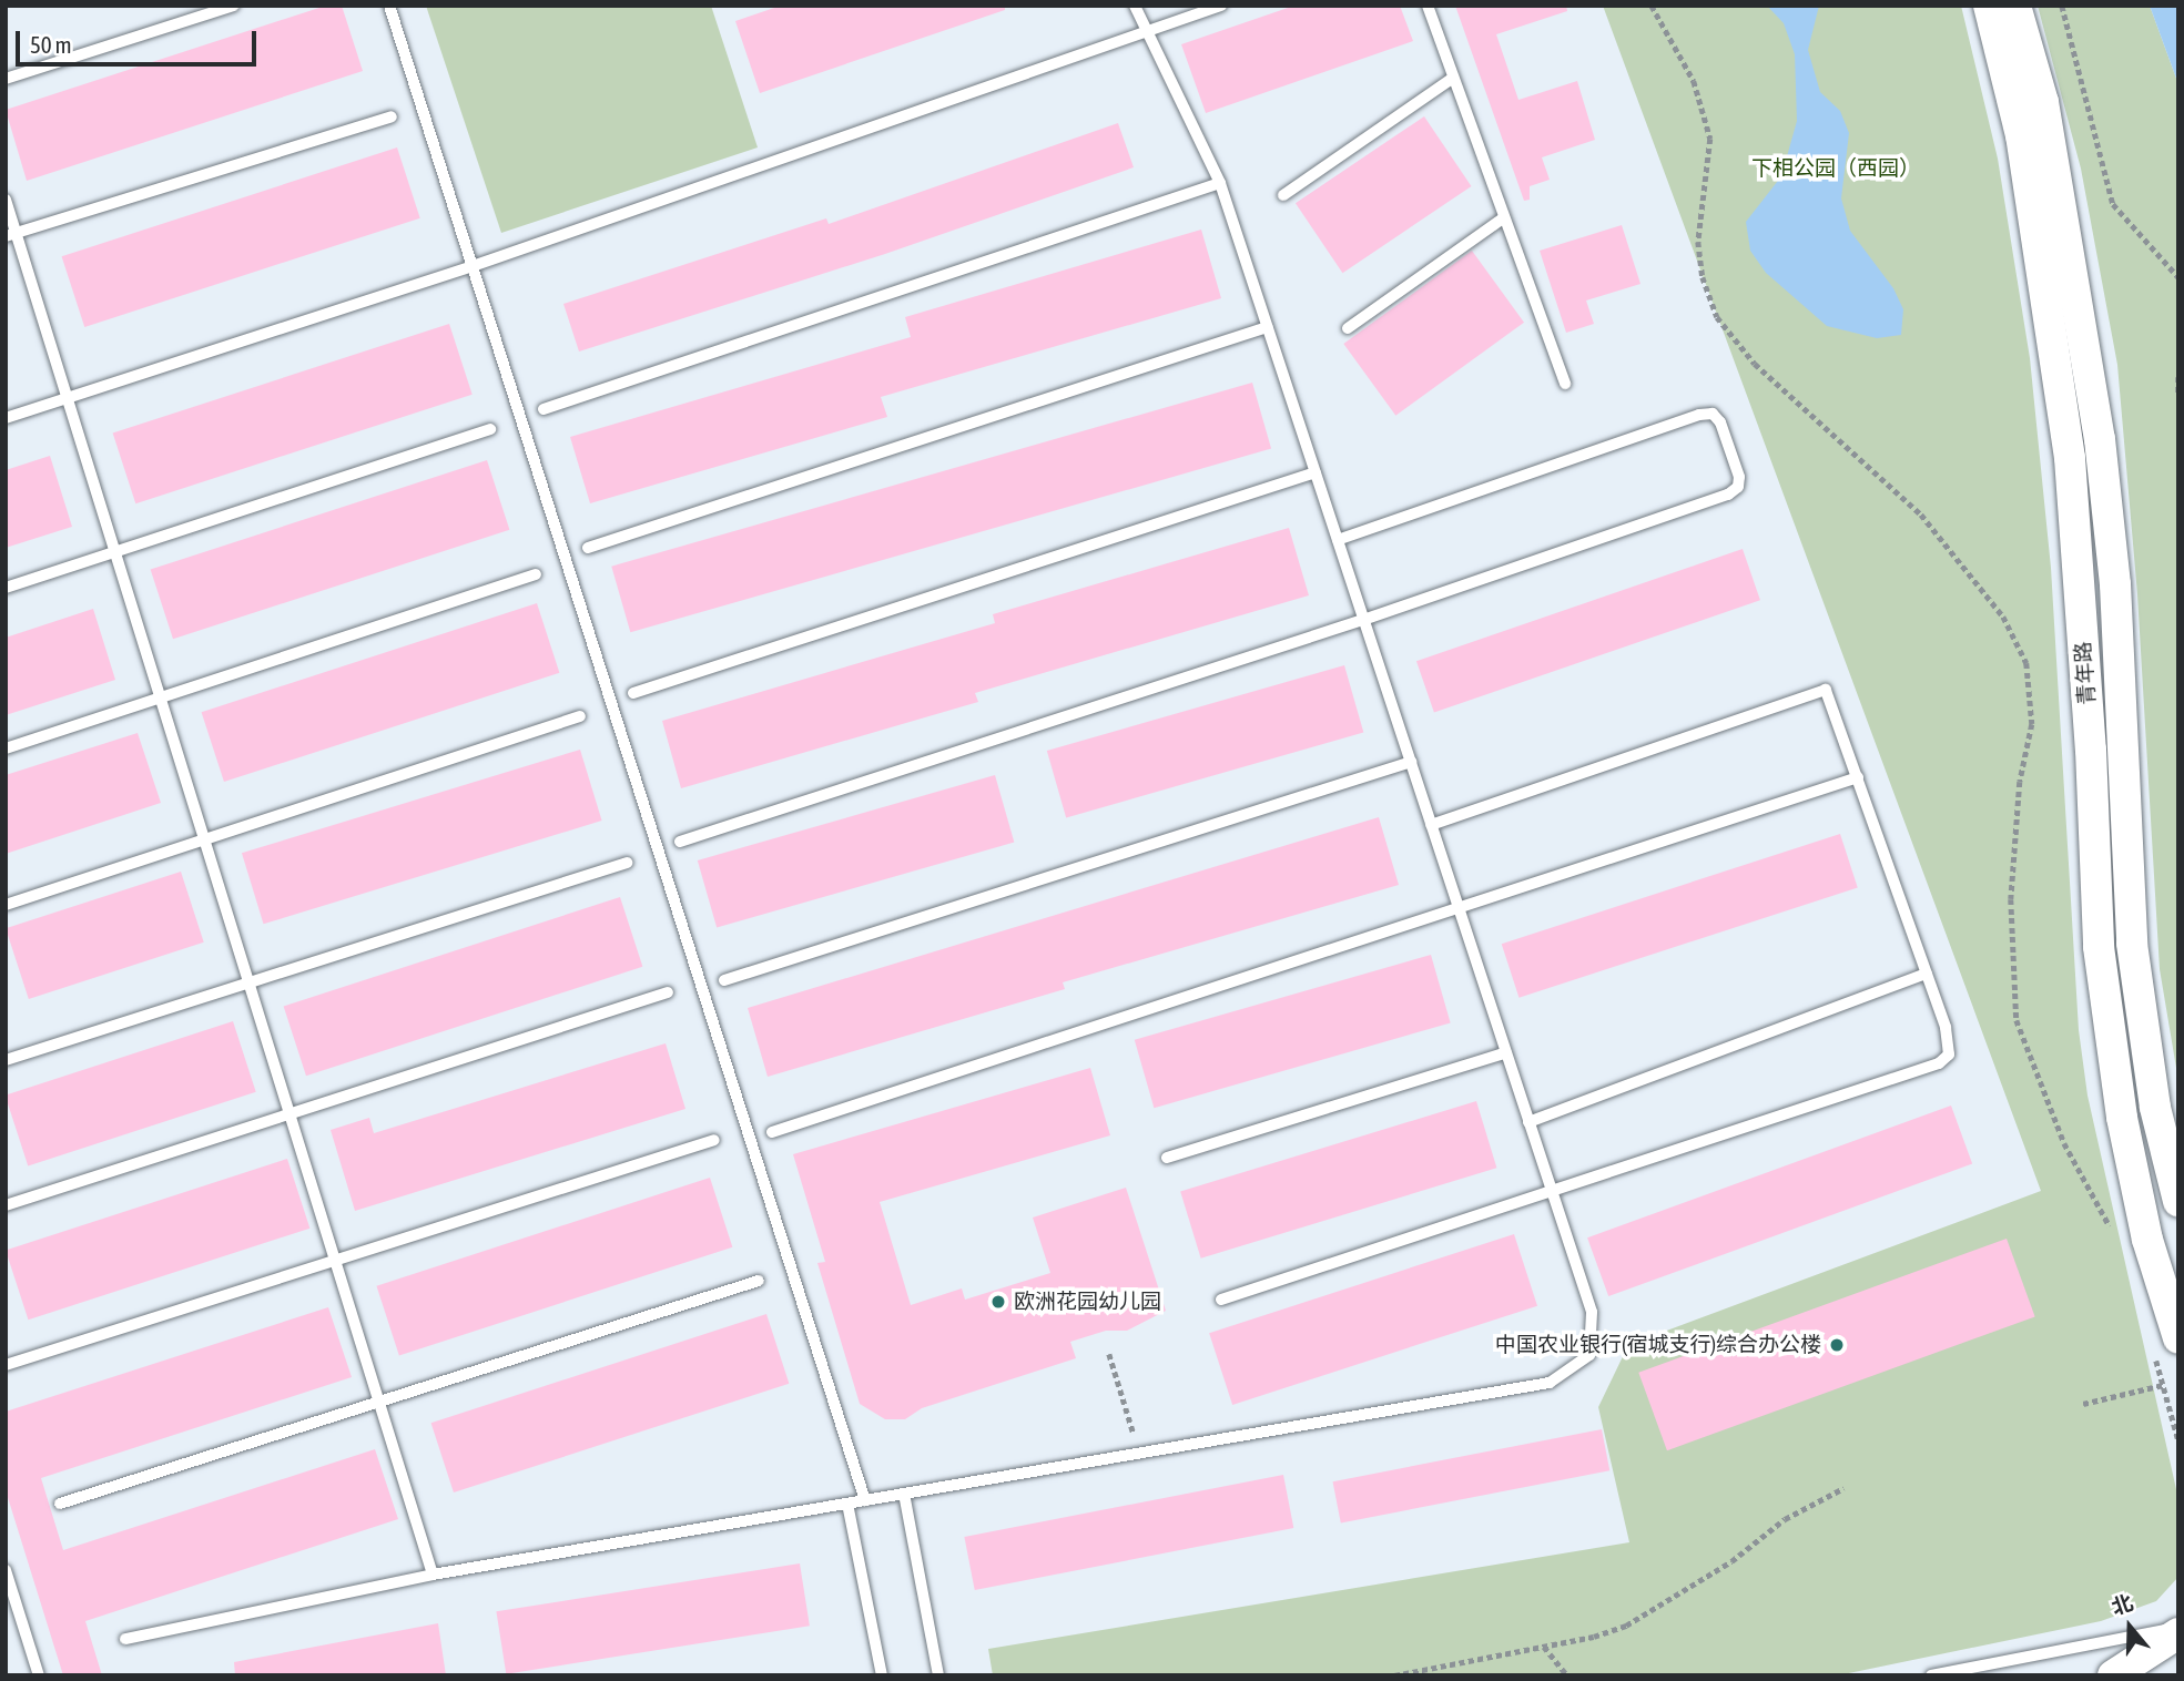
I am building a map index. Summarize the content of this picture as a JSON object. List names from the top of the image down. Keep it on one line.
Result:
{"streets":{"street":["青年路"]},"parks":["下相公园（西园）"],"places":["欧洲花园幼儿园","中国农业银行(宿城支行)综合办公楼"],"scale_bar":"50 m","north":"top"}
